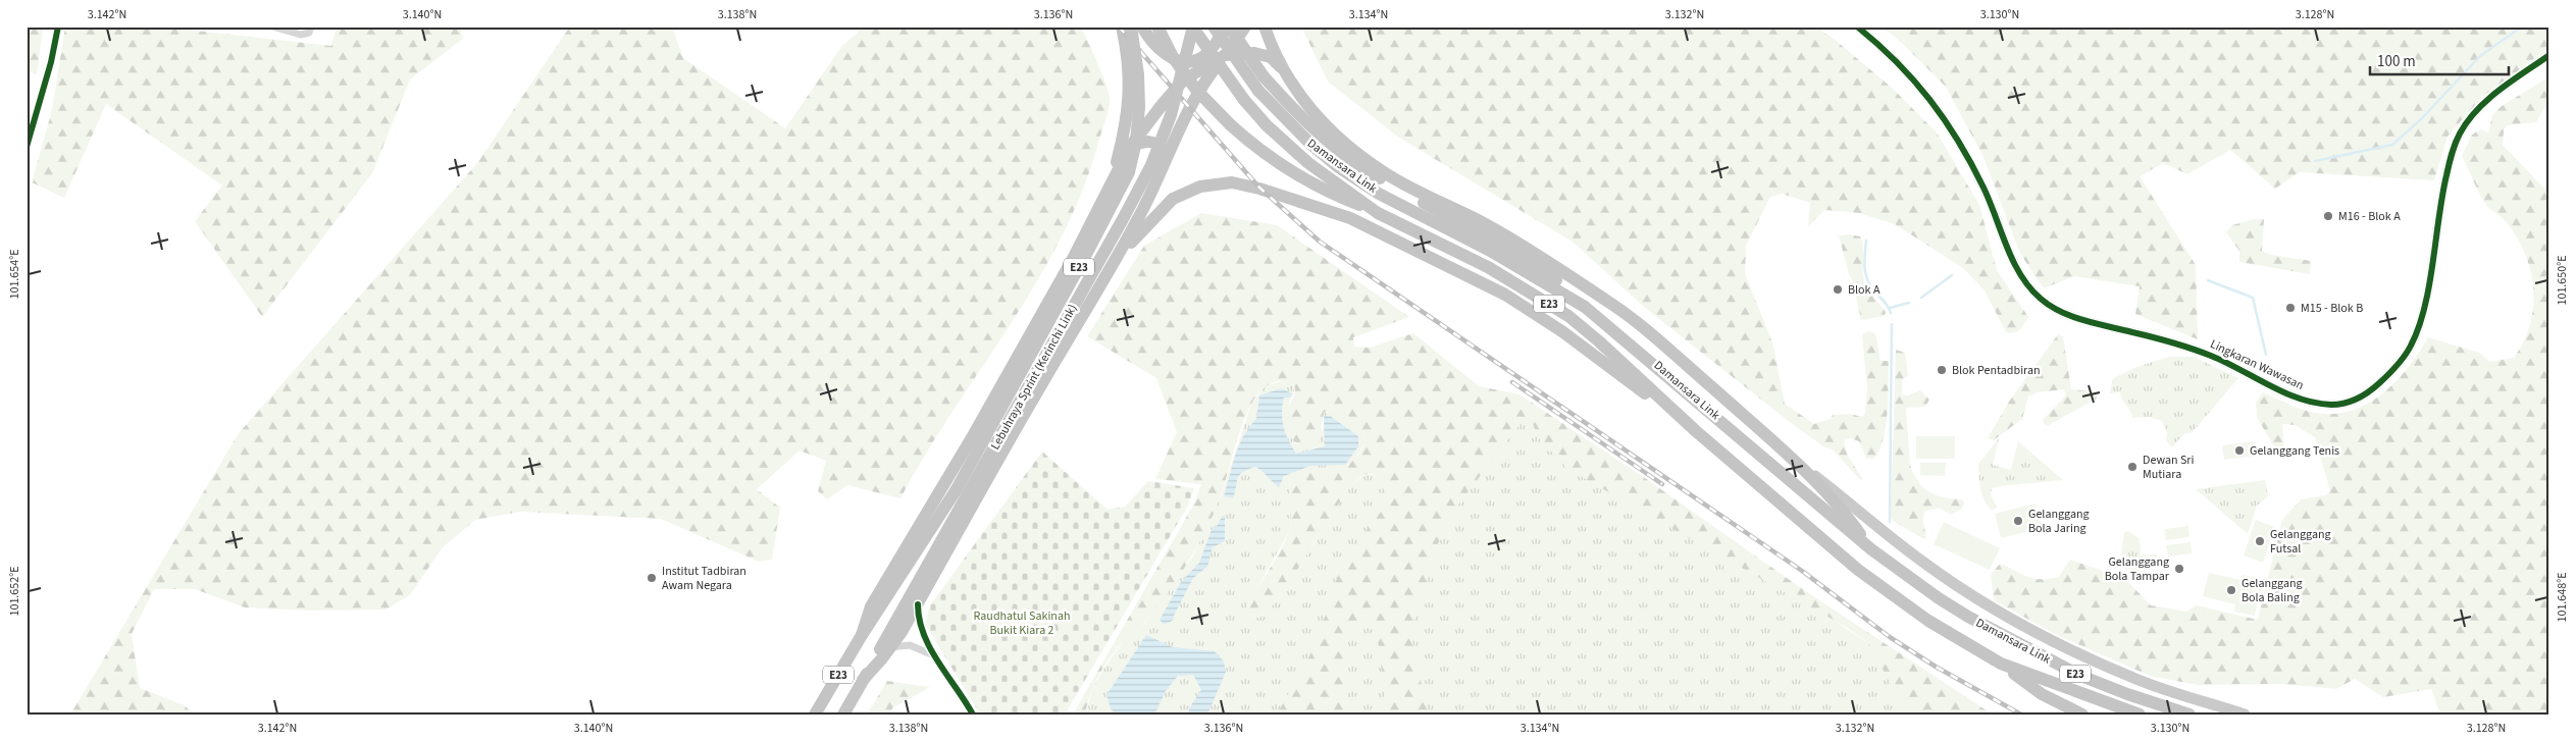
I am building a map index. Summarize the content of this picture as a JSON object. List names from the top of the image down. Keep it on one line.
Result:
{"streets":{"highway":["Damansara Link","E23","Lebuhraya Sprint (Kerinchi Link)"],"street":["Lingkaran Wawasan"]},"crossings":[["Damansara Link","Lebuhraya Sprint (Kerinchi Link)"]],"parks":["Raudhatul Sakinah Bukit Kiara 2"],"places":["M16 - Blok A","Blok A","M15 - Blok B","Blok Pentadbiran","Gelanggang Tenis","Dewan Sri Mutiara","Gelanggang Bola Jaring","Gelanggang Futsal","Gelanggang Bola Tampar","Institut Tadbiran Awam Negara","Gelanggang Bola Baling"],"scale_bar":"100 m","coordinates":["3.142°N","3.140°N","3.138°N","3.136°N","3.134°N","3.132°N","3.130°N","3.128°N","101.654°E","101.650°E","101.652°E","101.648°E"]}
